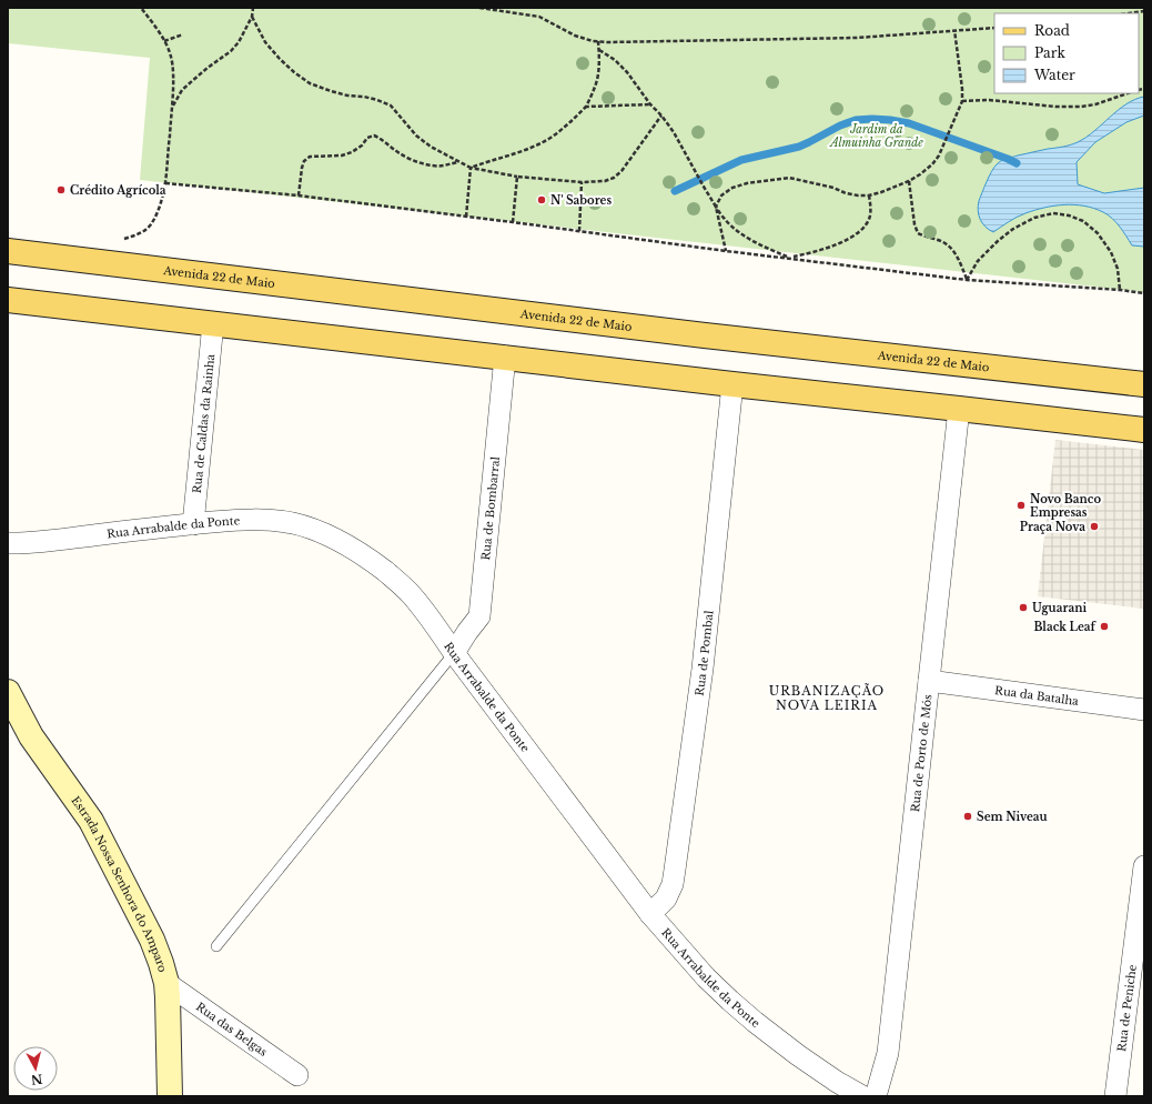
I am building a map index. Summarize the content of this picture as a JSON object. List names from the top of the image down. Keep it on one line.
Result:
{"streets":{"main road":["Avenida 22 de Maio","Estrada Nossa Senhora do Amparo"],"street":["Rua de Caldas da Rainha","Rua de Bombarral","Rua Arrabalde da Ponte","Rua de Pombal","Rua da Batalha","Rua de Porto de Mós","Rua de Peniche","Rua das Belgas"]},"crossings":[["Rua de Caldas da Rainha","Rua Arrabalde da Ponte"],["Rua de Bombarral","Rua Arrabalde da Ponte"],["Rua Arrabalde da Ponte","Rua de Pombal"],["Rua da Batalha","Rua de Porto de Mós"],["Estrada Nossa Senhora do Amparo","Rua das Belgas"]],"districts":["URBANIZAÇÃO NOVA LEIRIA"],"parks":["Jardim da Almuinha Grande"],"places":["Crédito Agrícola","N' Sabores","Novo Banco Empresas","Praça Nova","Uguarani","Black Leaf","Sem Niveau"],"legend":["Road","Park","Water"],"north":"bottom"}
